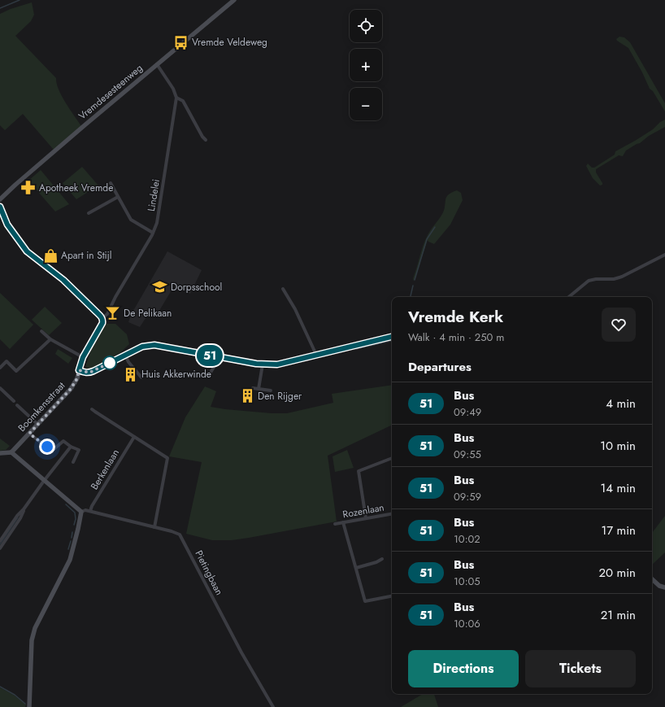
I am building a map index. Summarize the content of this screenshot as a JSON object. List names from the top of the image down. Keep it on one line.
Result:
{"streets":{"street":["Vremdesesteenweg","Lindelei","Boomkensstraat","Berkenlaan","Rozenlaan","Pietingbaan"]},"crossings":[["Lindelei","Boomkensstraat"],["Berkenlaan","Pietingbaan"]],"places":{"bus stop":["Vremde Veldeweg"],"pharmacy":["Apotheek Vremde"],"shop":["Apart in Stijl"],"school or university":["Dorpsschool"],"bar":["De Pelikaan"],"building":["Huis Akkerwinde","Den Rijger"]},"lines":["bus line 51"],"page":{"on_map":"51","map_buttons":["+","−"],"heading":[["Vremde Kerk","Walk · 4 min · 250 m"],"Departures"],"list":[{"mark":"51","name":"Bus","note":"09:49","value":"4 min"},{"mark":"51","name":"Bus","note":"09:55","value":"10 min"},{"mark":"51","name":"Bus","note":"09:59","value":"14 min"},{"mark":"51","name":"Bus","note":"10:02","value":"17 min"},{"mark":"51","name":"Bus","note":"10:05","value":"20 min"},{"mark":"51","name":"Bus","note":"10:06","value":"21 min"}],"buttons":["Directions","Tickets"]}}
